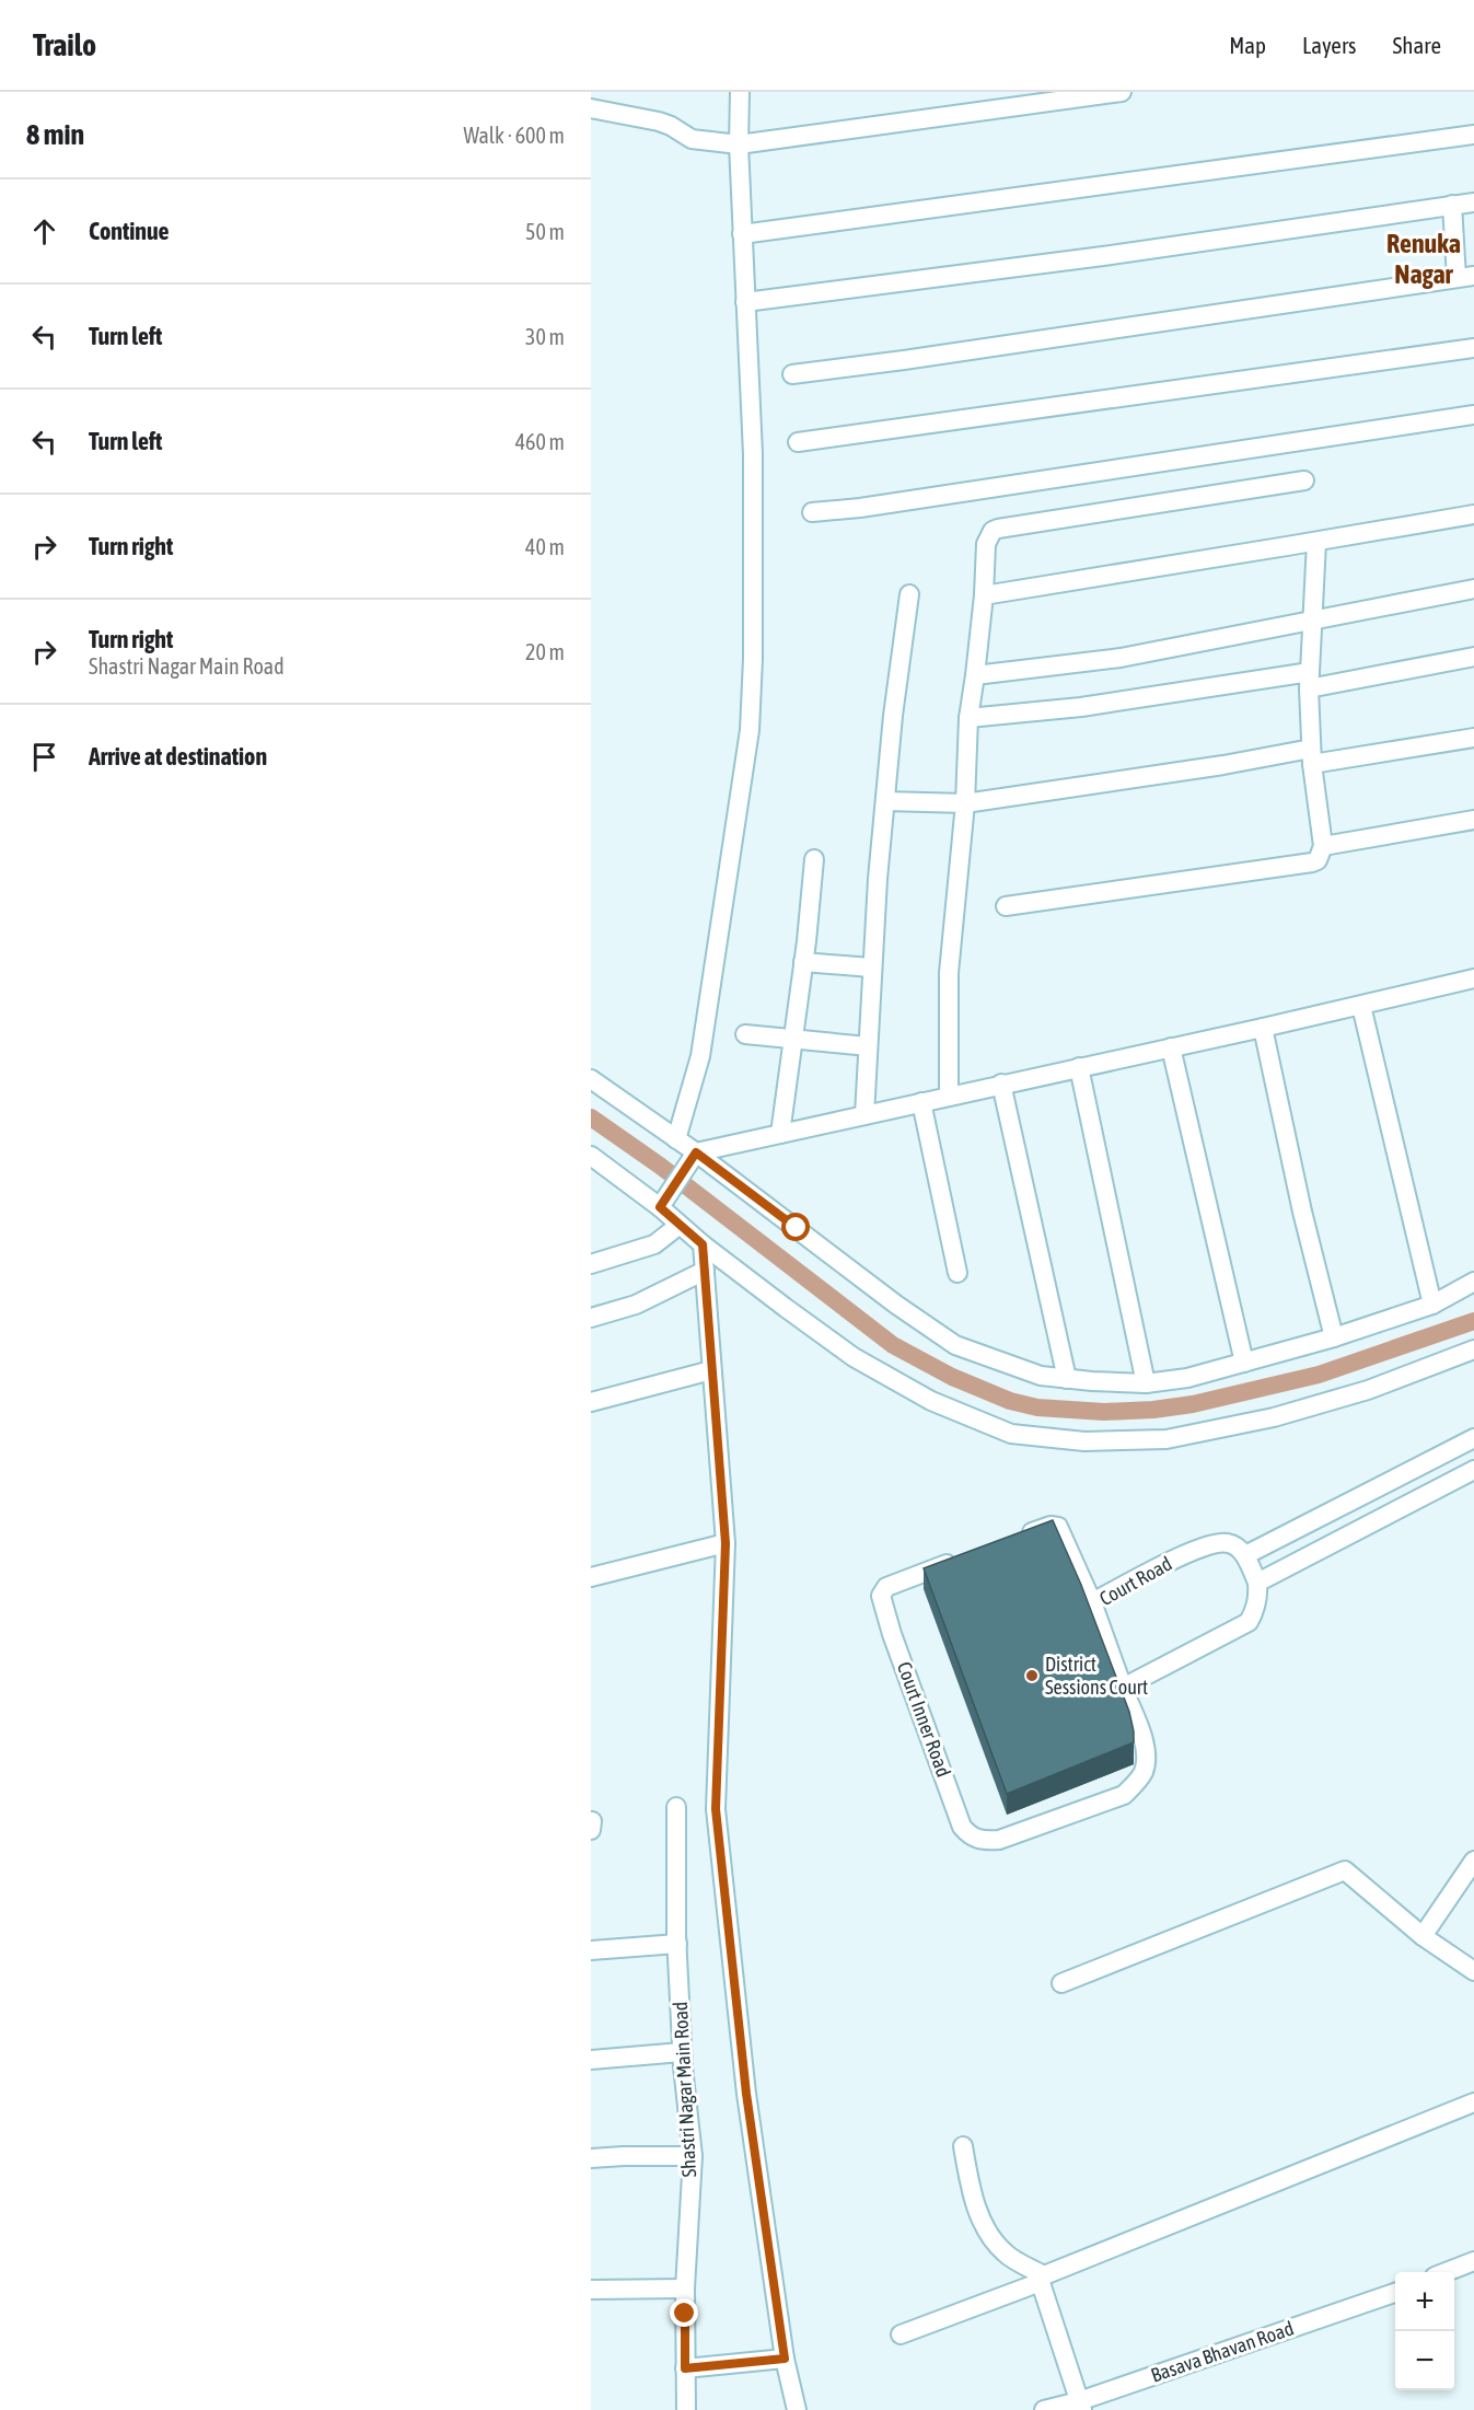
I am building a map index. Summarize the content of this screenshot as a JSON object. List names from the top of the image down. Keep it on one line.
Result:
{"streets":{"street":["Court Road","Court Inner Road","Shastri Nagar Main Road","Basava Bhavan Road"]},"crossings":[["Court Road","Court Inner Road"]],"districts":["Renuka Nagar"],"places":["District Sessions Court"],"page":{"header":"Trailo","nav":["Map","Layers","Share"],"heading":["8 min","Walk · 600 m"],"list":[["Continue","50 m"],["Turn left","30 m"],["Turn left","460 m"],["Turn right","40 m"],["Turn right","Shastri Nagar Main Road","20 m"],"Arrive at destination"],"map_buttons":["+","−"]}}
